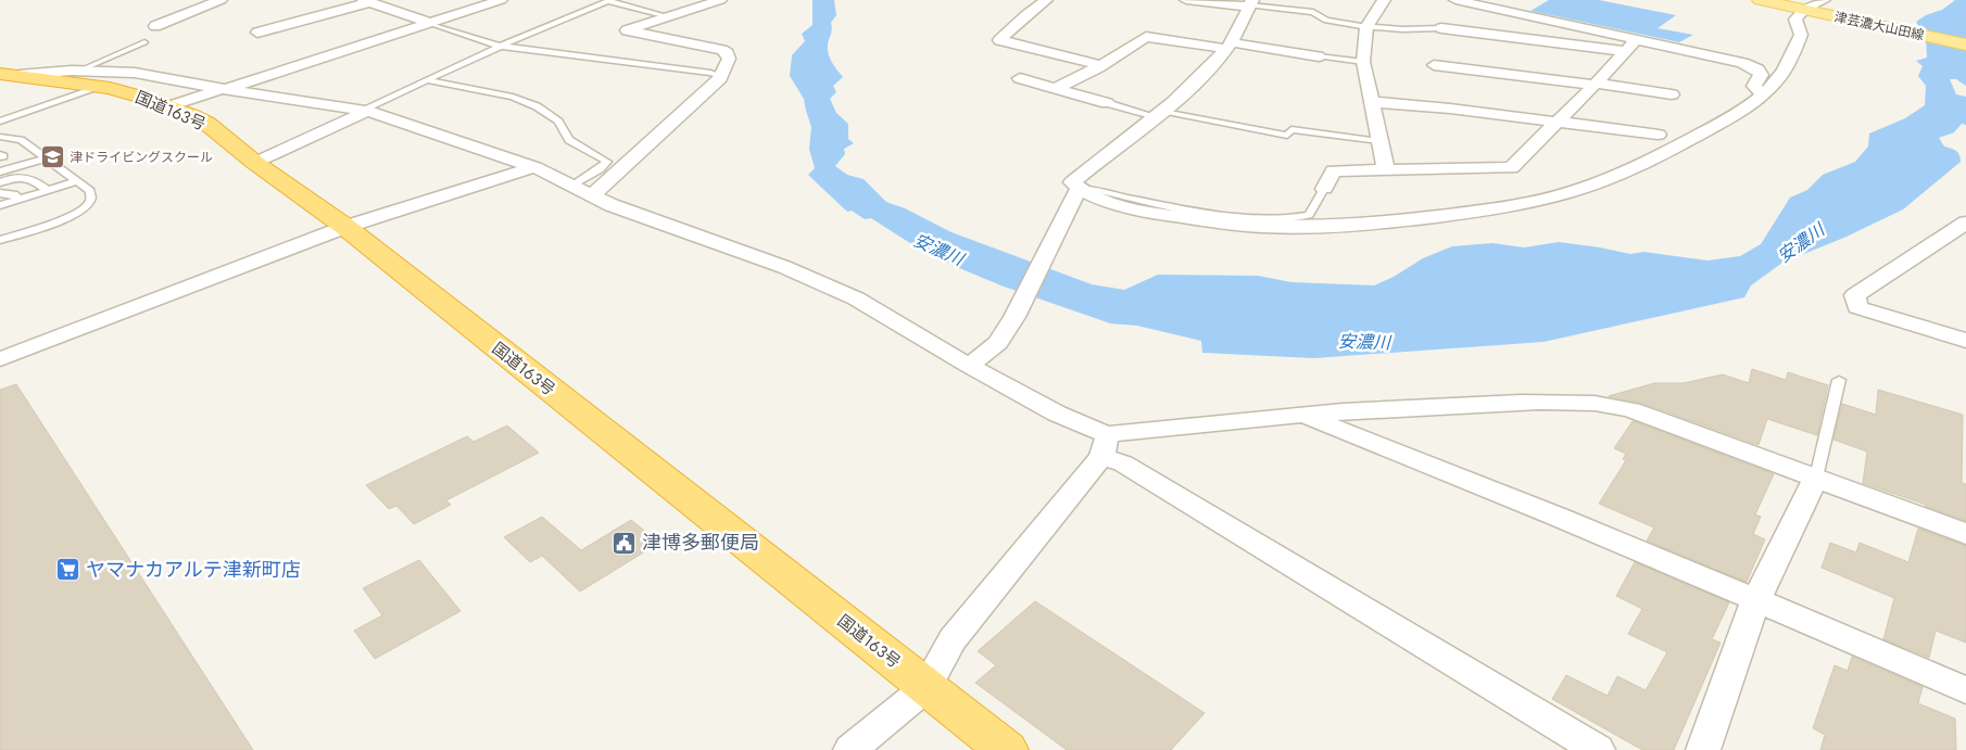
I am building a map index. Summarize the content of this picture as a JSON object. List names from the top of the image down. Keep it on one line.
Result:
{"streets":{"highway":["国道163号"],"main road":["津芸濃大山田線"]},"water":["安濃川"],"places":{"school or university":["津ドライビングスクール"],"public building":["津博多郵便局"],"supermarket":["ヤマナカアルテ津新町店"]}}
